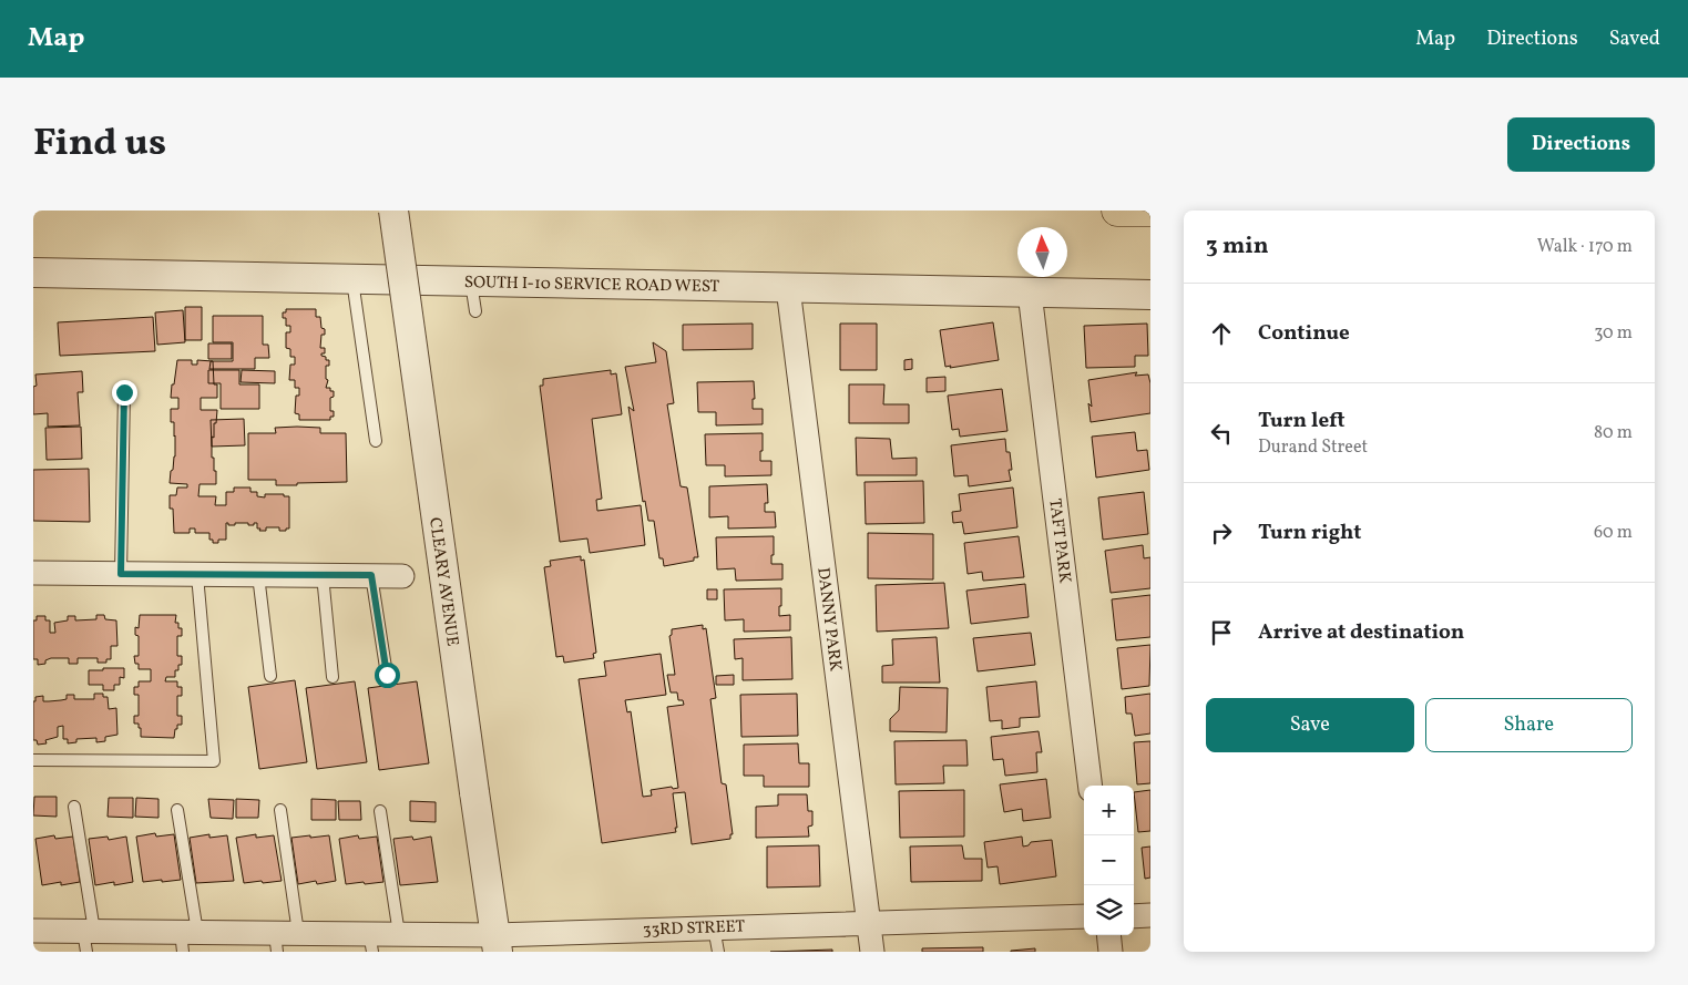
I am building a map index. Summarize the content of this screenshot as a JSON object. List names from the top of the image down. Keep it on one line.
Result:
{"streets":{"street":["SOUTH I-10 SERVICE ROAD WEST","TAFT PARK","CLEARY AVENUE","DANNY PARK","33RD STREET"]},"crossings":[["SOUTH I-10 SERVICE ROAD WEST","TAFT PARK"],["SOUTH I-10 SERVICE ROAD WEST","DANNY PARK"],["CLEARY AVENUE","33RD STREET"],["DANNY PARK","33RD STREET"]],"north":"top","page":{"header":"Map","nav":["Map","Directions","Saved"],"title":"Find us","buttons":["Directions",["Save","Share"]],"heading":["3 min","Walk · 170 m"],"list":[["Continue","30 m"],["Turn left","Durand Street","80 m"],["Turn right","60 m"],"Arrive at destination"],"map_buttons":["+","−"]}}
